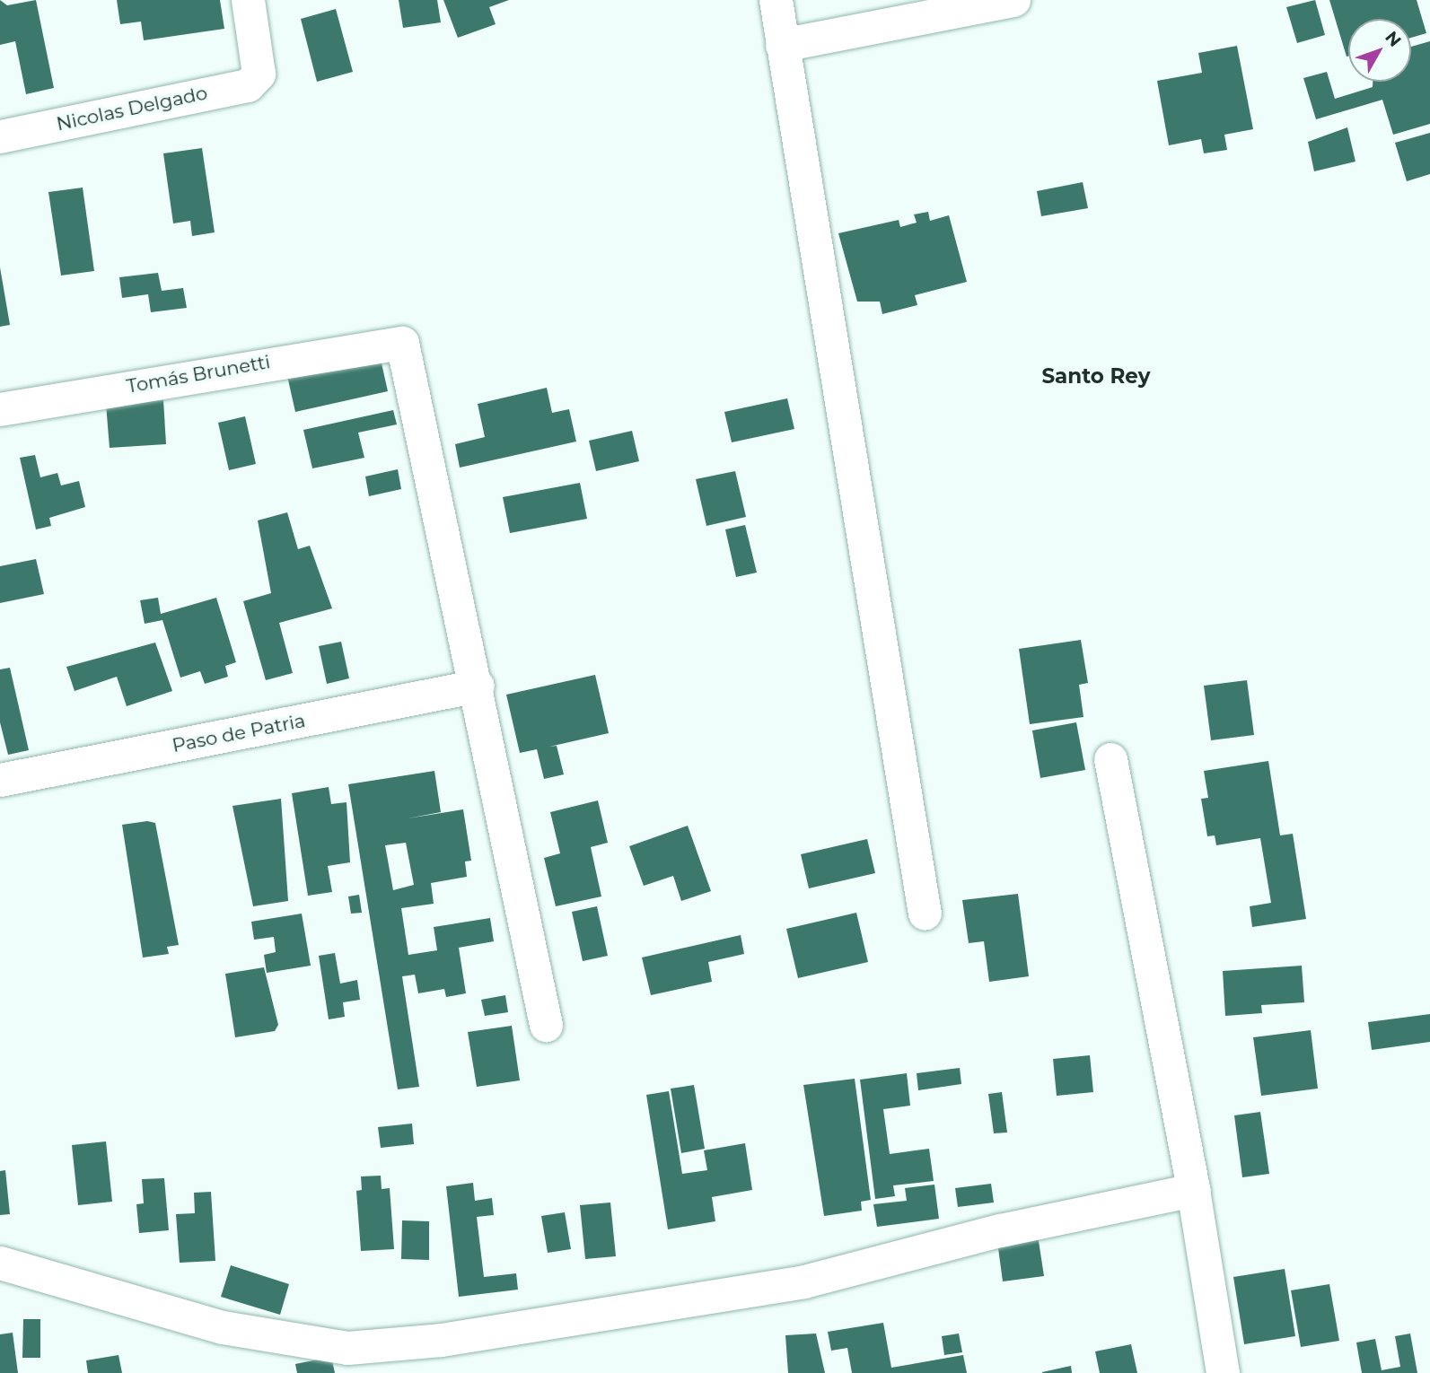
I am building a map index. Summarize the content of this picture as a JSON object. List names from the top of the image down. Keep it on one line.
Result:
{"streets":{"street":["Nicolas Delgado","Tomás Brunetti","Paso de Patria"]},"crossings":[["Tomás Brunetti","Paso de Patria"]],"districts":["Santo Rey"],"north":"top right"}
